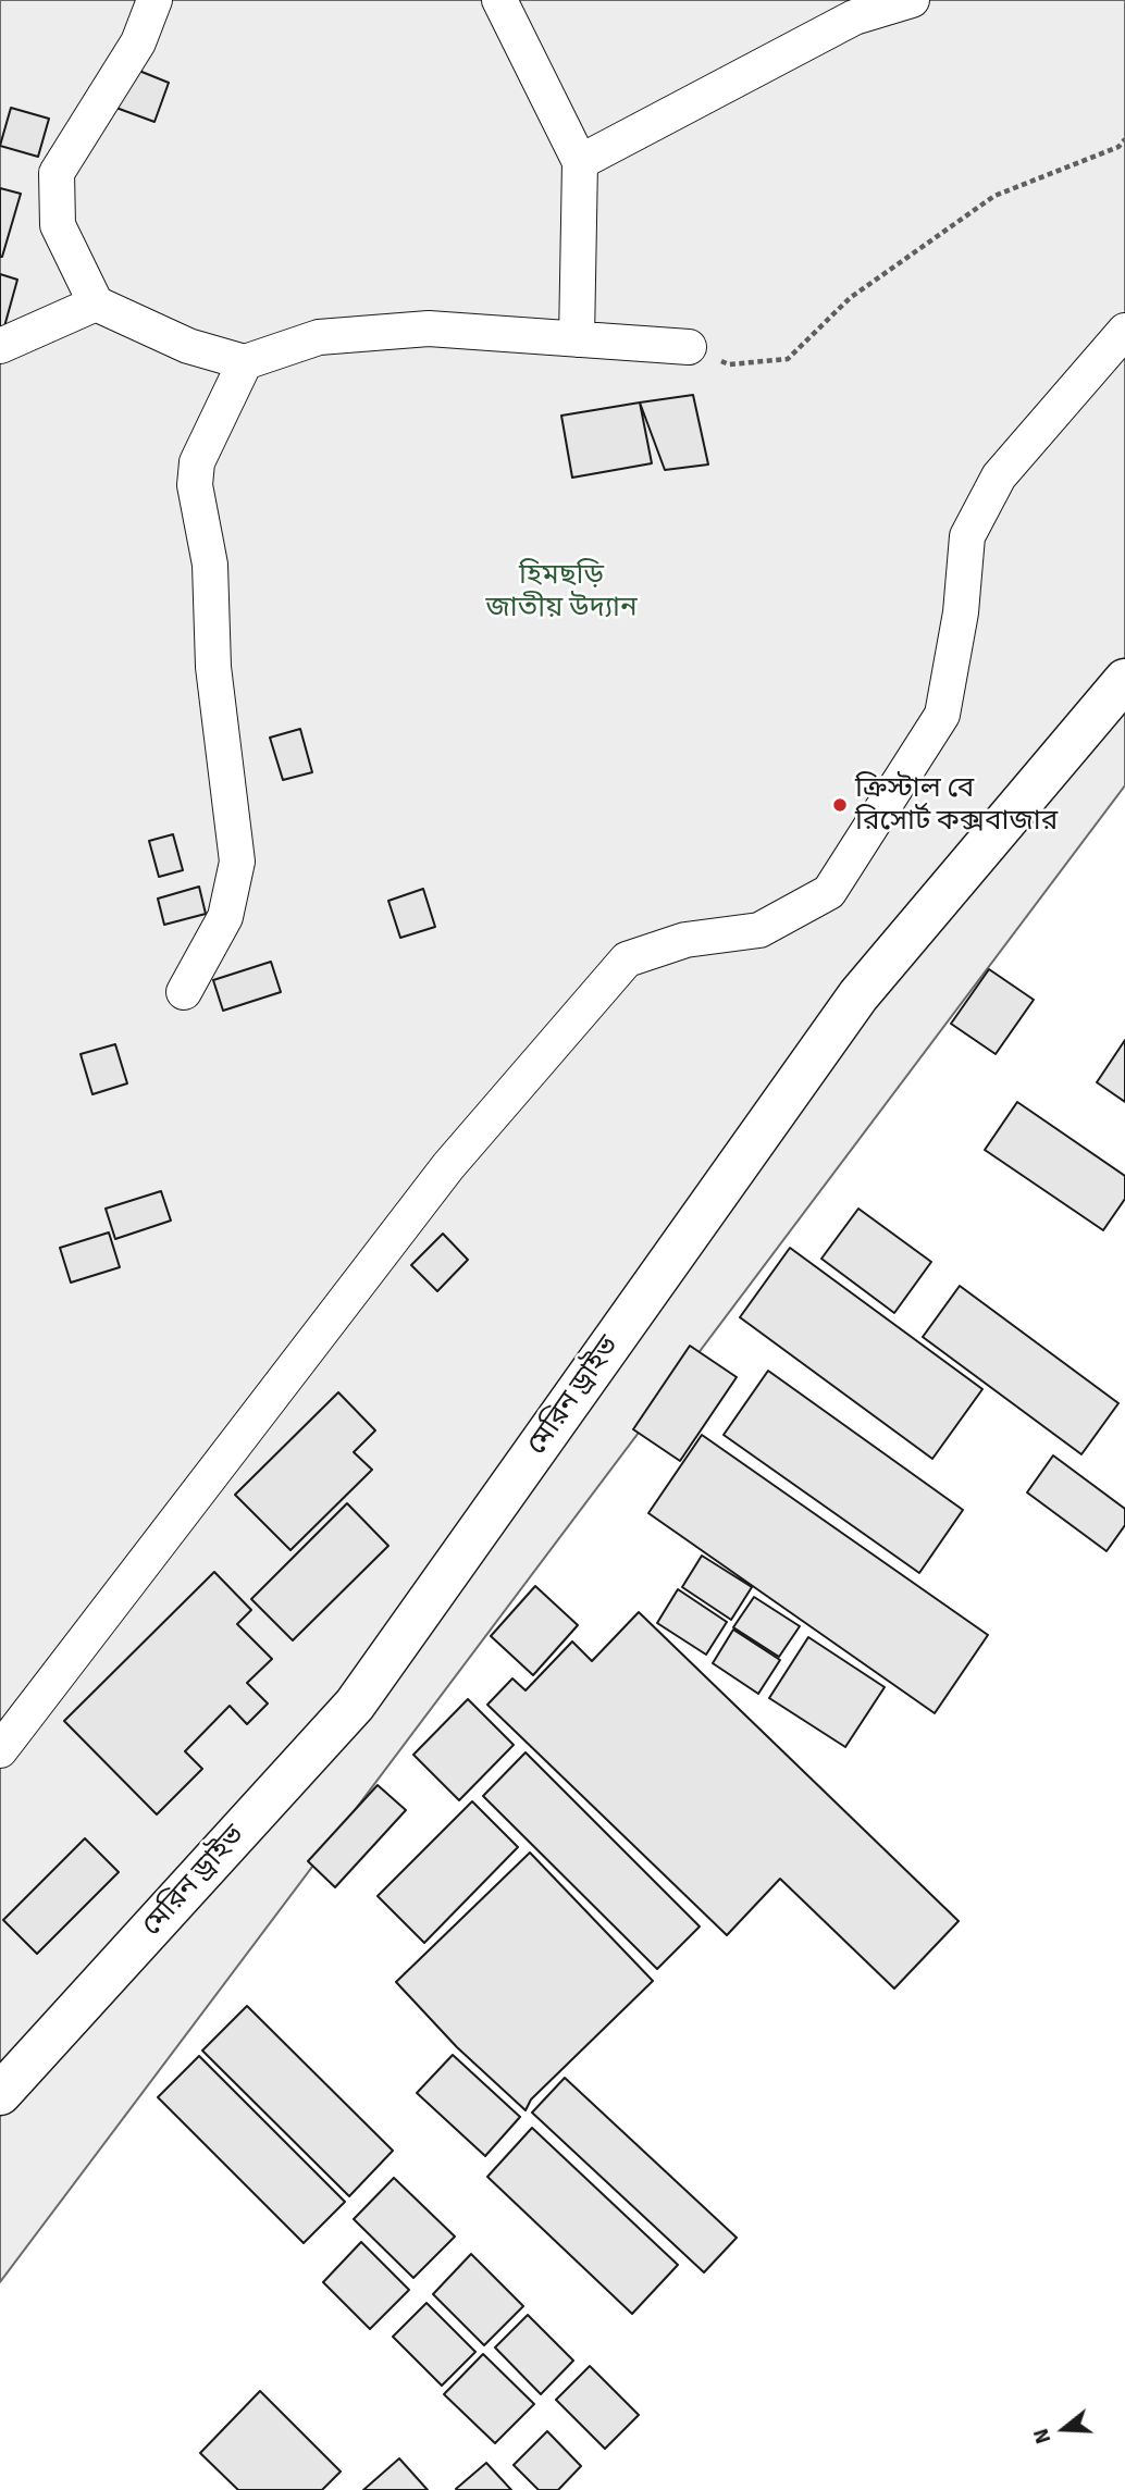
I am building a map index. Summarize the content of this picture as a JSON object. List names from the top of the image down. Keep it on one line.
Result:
{"streets":{"main road":["মেরিন ড্রাইভ"]},"parks":["হিমছড়ি জাতীয় উদ্যান"],"places":["ক্রিস্টাল বে রিসোর্ট কক্সবাজার"],"north":"left"}
